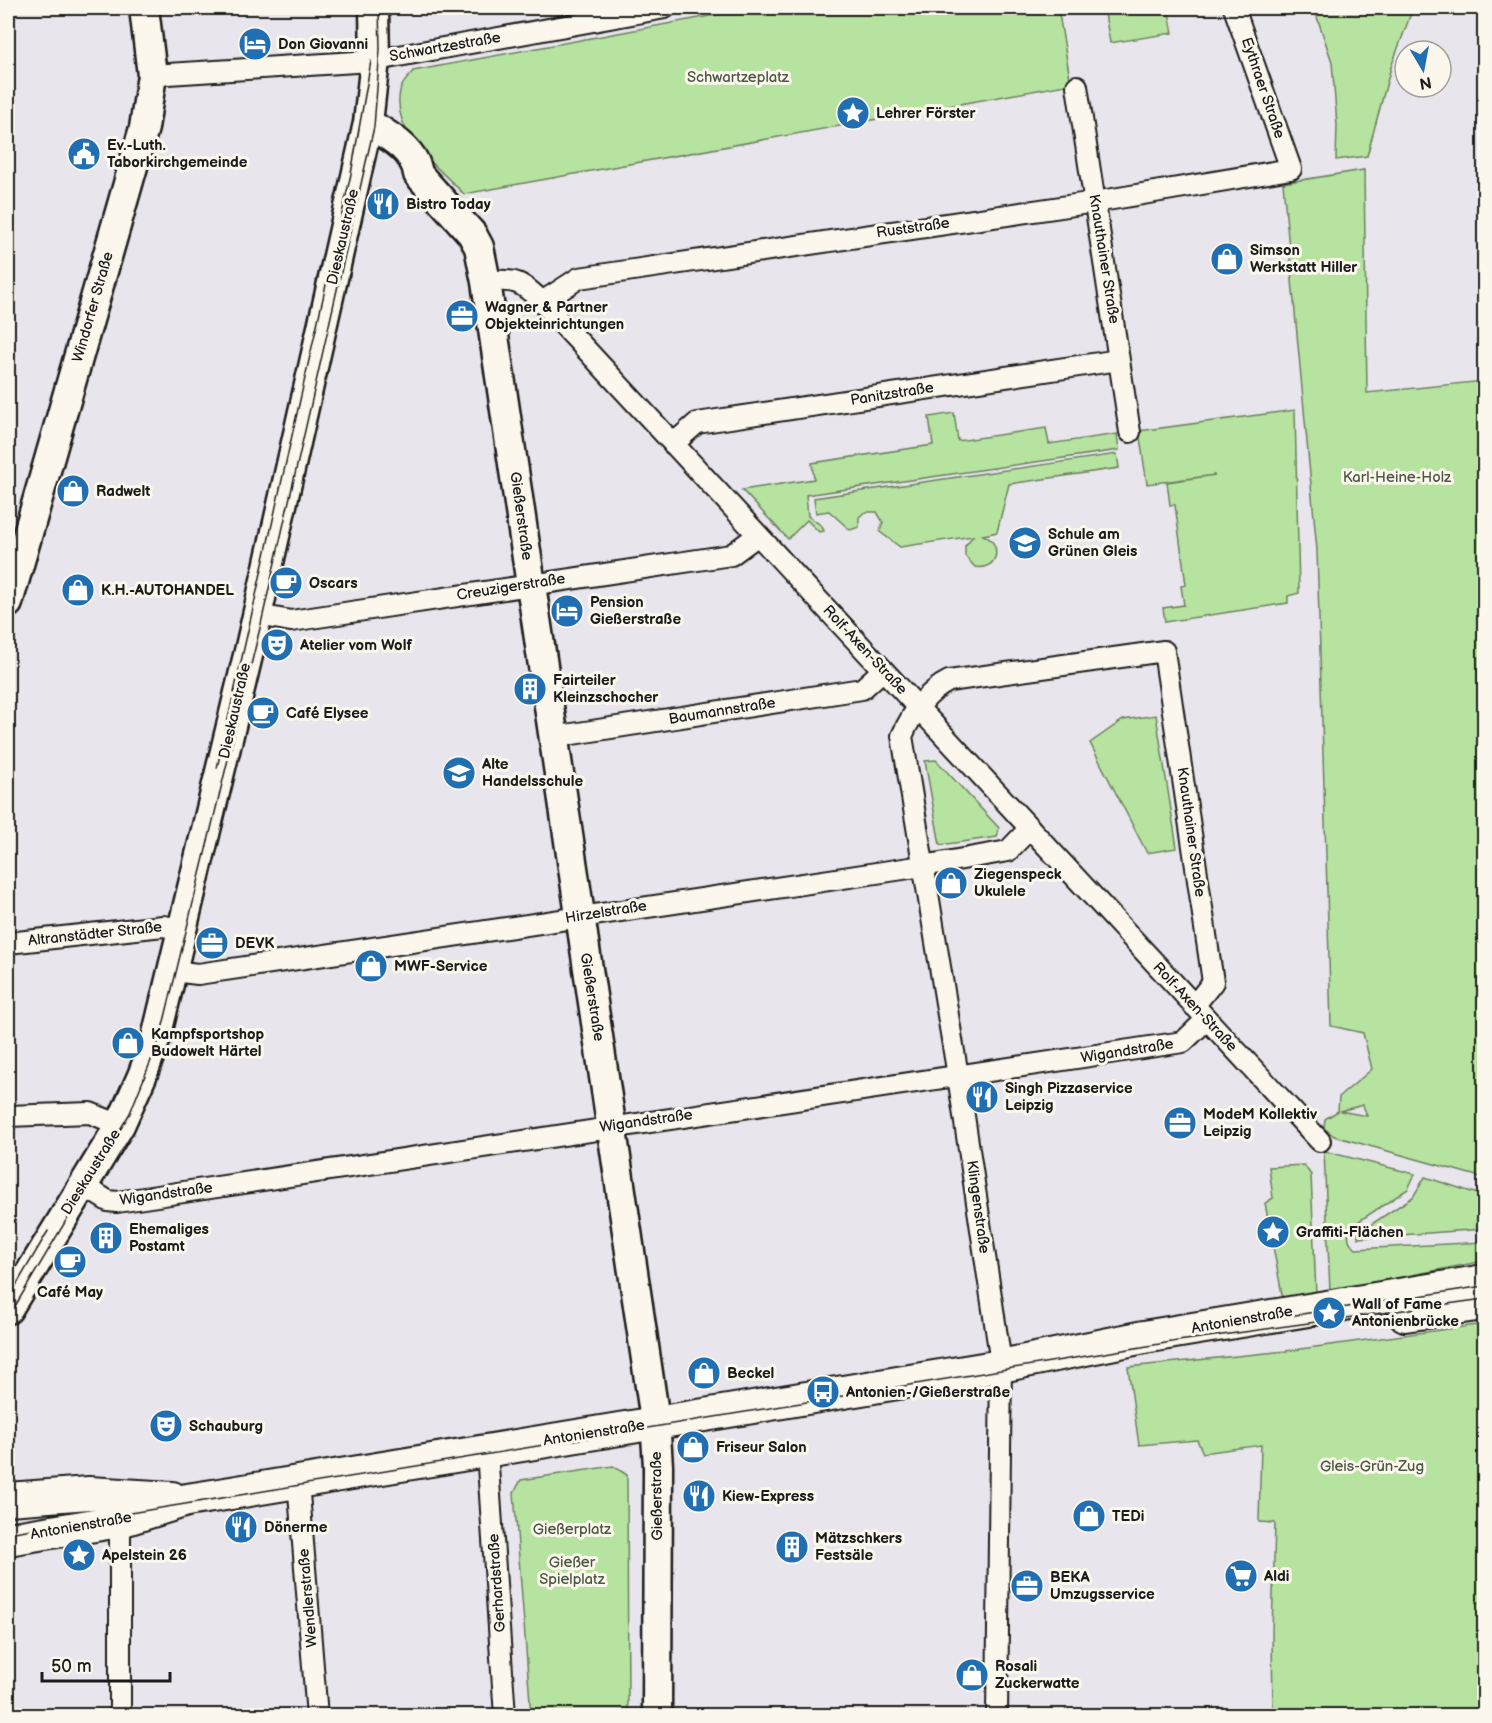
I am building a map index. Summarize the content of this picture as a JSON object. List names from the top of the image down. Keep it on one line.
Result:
{"streets":{"main road":["Antonienstraße"],"street":["Schwartzestraße","Eythraer Straße","Ruststraße","Dieskaustraße","Knauthainer Straße","Windorfer Straße","Panitzstraße","Gießerstraße","Creuzigerstraße","Rolf-Axen-Straße","Baumannstraße","Hirzelstraße","Altranstädter Straße","Wigandstraße","Klingenstraße","Gerhardstraße","Wendlerstraße"]},"crossings":[["Schwartzestraße","Dieskaustraße"],["Schwartzestraße","Windorfer Straße"],["Eythraer Straße","Ruststraße"],["Ruststraße","Knauthainer Straße"],["Ruststraße","Rolf-Axen-Straße"],["Dieskaustraße","Creuzigerstraße"],["Dieskaustraße","Hirzelstraße"],["Dieskaustraße","Altranstädter Straße"],["Dieskaustraße","Wigandstraße"],["Knauthainer Straße","Panitzstraße"],["Knauthainer Straße","Rolf-Axen-Straße"],["Knauthainer Straße","Wigandstraße"],["Knauthainer Straße","Klingenstraße"],["Panitzstraße","Rolf-Axen-Straße"],["Gießerstraße","Creuzigerstraße"],["Gießerstraße","Rolf-Axen-Straße"],["Gießerstraße","Baumannstraße"],["Gießerstraße","Hirzelstraße"],["Gießerstraße","Wigandstraße"],["Gießerstraße","Antonienstraße"],["Creuzigerstraße","Rolf-Axen-Straße"],["Rolf-Axen-Straße","Baumannstraße"],["Rolf-Axen-Straße","Hirzelstraße"],["Rolf-Axen-Straße","Wigandstraße"],["Rolf-Axen-Straße","Klingenstraße"],["Hirzelstraße","Klingenstraße"],["Wigandstraße","Klingenstraße"],["Klingenstraße","Antonienstraße"],["Antonienstraße","Gerhardstraße"],["Antonienstraße","Wendlerstraße"]],"parks":["Schwartzeplatz","Karl-Heine-Holz","Gleis-Grün-Zug","Gießerplatz","Gießer Spielplatz"],"places":{"hotel":["Don Giovanni","Pension Gießerstraße"],"place":["Lehrer Förster","Graffiti-Flächen","Wall of Fame Antonienbrücke","Apelstein 26"],"public building":["Ev.-Luth. Taborkirchgemeinde"],"restaurant":["Bistro Today","Singh Pizzaservice Leipzig","Kiew-Express","Dönerme"],"shop":["Simson Werkstatt Hiller","Radwelt","K.H.-AUTOHANDEL","Ziegenspeck Ukulele","MWF-Service","Kampfsportshop Budowelt Härtel","Beckel","Friseur Salon","TEDi","Rosali Zuckerwatte"],"office":["Wagner & Partner Objekteinrichtungen","DEVK","ModeM Kollektiv Leipzig","BEKA Umzugsservice"],"school or university":["Schule am Grünen Gleis","Alte Handelsschule"],"cafe":["Oscars","Café Elysee","Café May"],"theatre":["Atelier vom Wolf","Schauburg"],"building":["Fairteiler Kleinzschocher","Ehemaliges Postamt","Mätzschkers Festsäle"],"bus stop":["Antonien-/Gießerstraße"],"supermarket":["Aldi"]},"scale_bar":"50 m","north":"bottom"}
